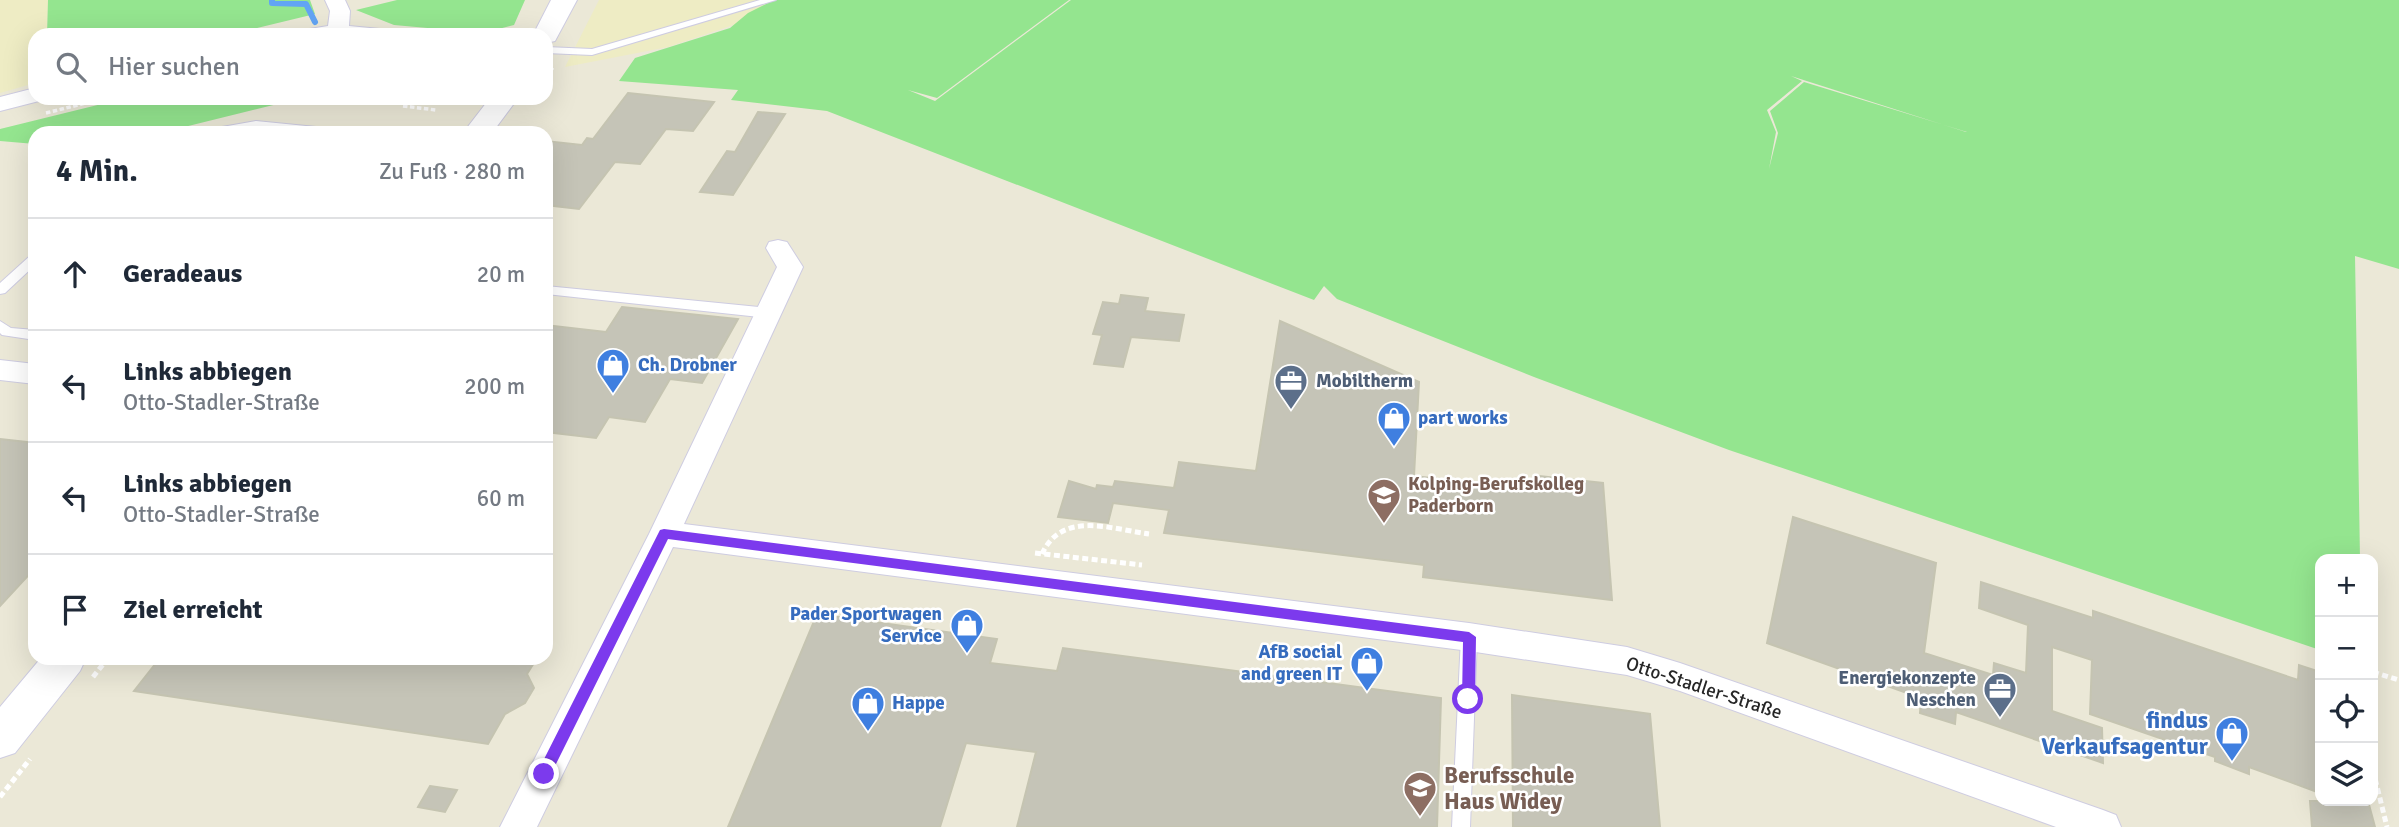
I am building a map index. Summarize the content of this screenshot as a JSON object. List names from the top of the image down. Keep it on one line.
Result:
{"streets":{"street":["Otto-Stadler-Straße"]},"places":{"shop":["Ch. Drobner","part works","Pader Sportwagen Service","AfB social and green IT","Happe","findus Verkaufsagentur"],"office":["Mobiltherm","Energiekonzepte Neschen"],"school or university":["Kolping-Berufskolleg Paderborn","Berufsschule Haus Widey"]},"page":{"search":"Hier suchen","heading":["4 Min.","Zu Fuß · 280 m"],"list":[["Geradeaus","20 m"],["Links abbiegen","Otto-Stadler-Straße","200 m"],["Links abbiegen","Otto-Stadler-Straße","60 m"],"Ziel erreicht"],"map_buttons":["+","−"]}}
